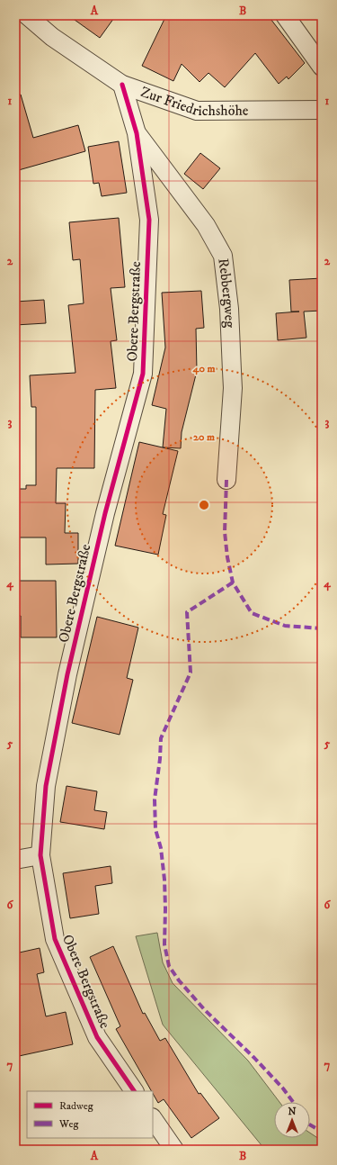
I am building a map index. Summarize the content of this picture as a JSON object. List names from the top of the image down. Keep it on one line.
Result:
{"streets":{"street":["Zur Friedrichshöhe","Rebbergweg","Obere Bergstraße"]},"crossings":[["Zur Friedrichshöhe","Obere Bergstraße"],["Rebbergweg","Obere Bergstraße"]],"legend":["Radweg","Weg"],"north":"top","grid":{"columns":["A","B"],"rows":["1","2","3","4","5","6","7"]},"rings":["40 m","20 m"]}
